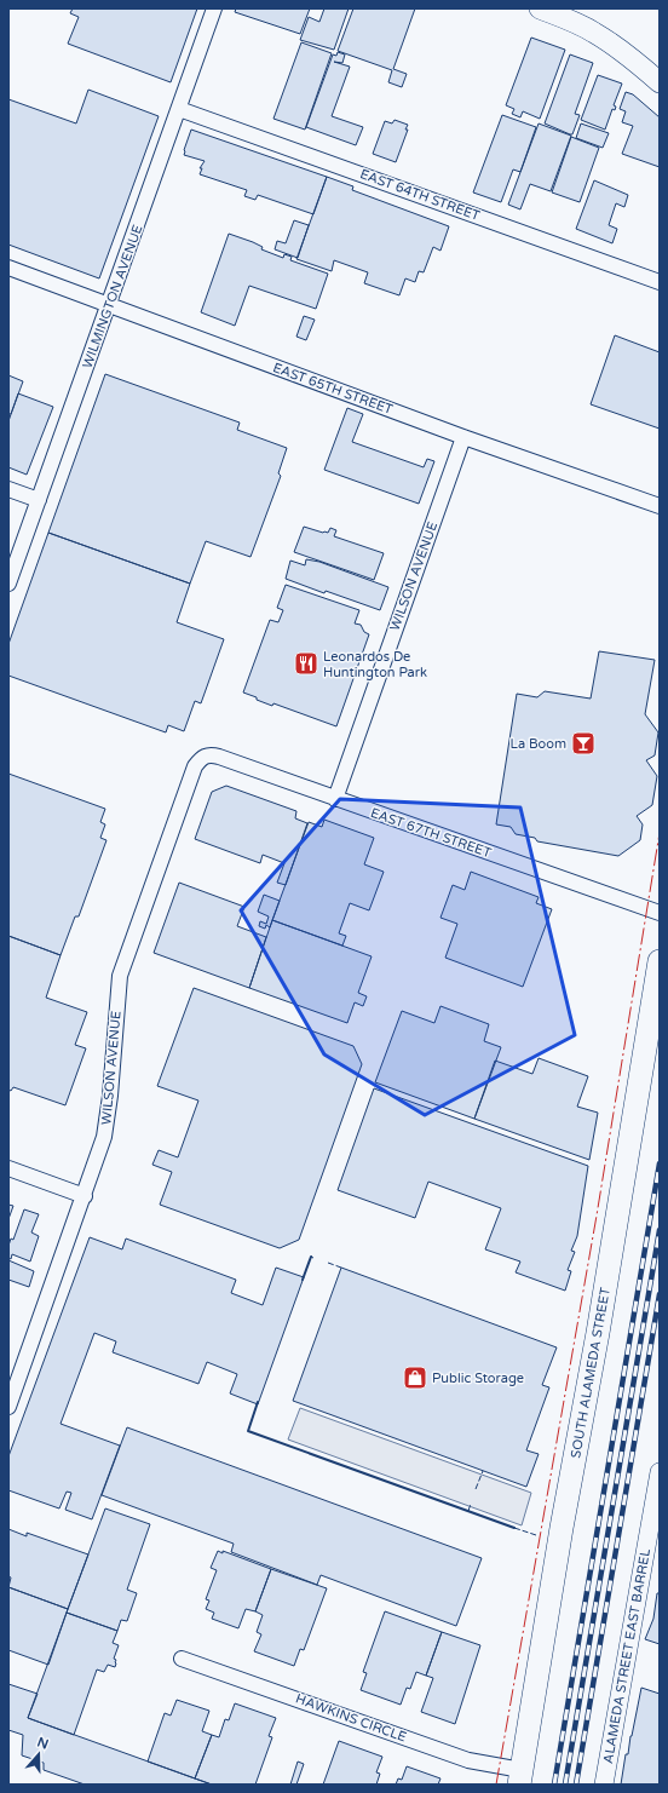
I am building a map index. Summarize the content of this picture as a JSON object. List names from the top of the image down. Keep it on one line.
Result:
{"streets":{"main road":["SOUTH ALAMEDA STREET"],"street":["EAST 64TH STREET","WILMINGTON AVENUE","EAST 65TH STREET","WILSON AVENUE","EAST 67TH STREET","ALAMEDA STREET EAST BARREL","HAWKINS CIRCLE"]},"crossings":[["EAST 64TH STREET","WILMINGTON AVENUE"],["WILMINGTON AVENUE","EAST 65TH STREET"],["EAST 65TH STREET","WILSON AVENUE"],["WILSON AVENUE","EAST 67TH STREET"],["SOUTH ALAMEDA STREET","HAWKINS CIRCLE"]],"places":{"restaurant":["Leonardos De Huntington Park"],"bar":["La Boom"],"shop":["Public Storage"]},"north":"top"}
